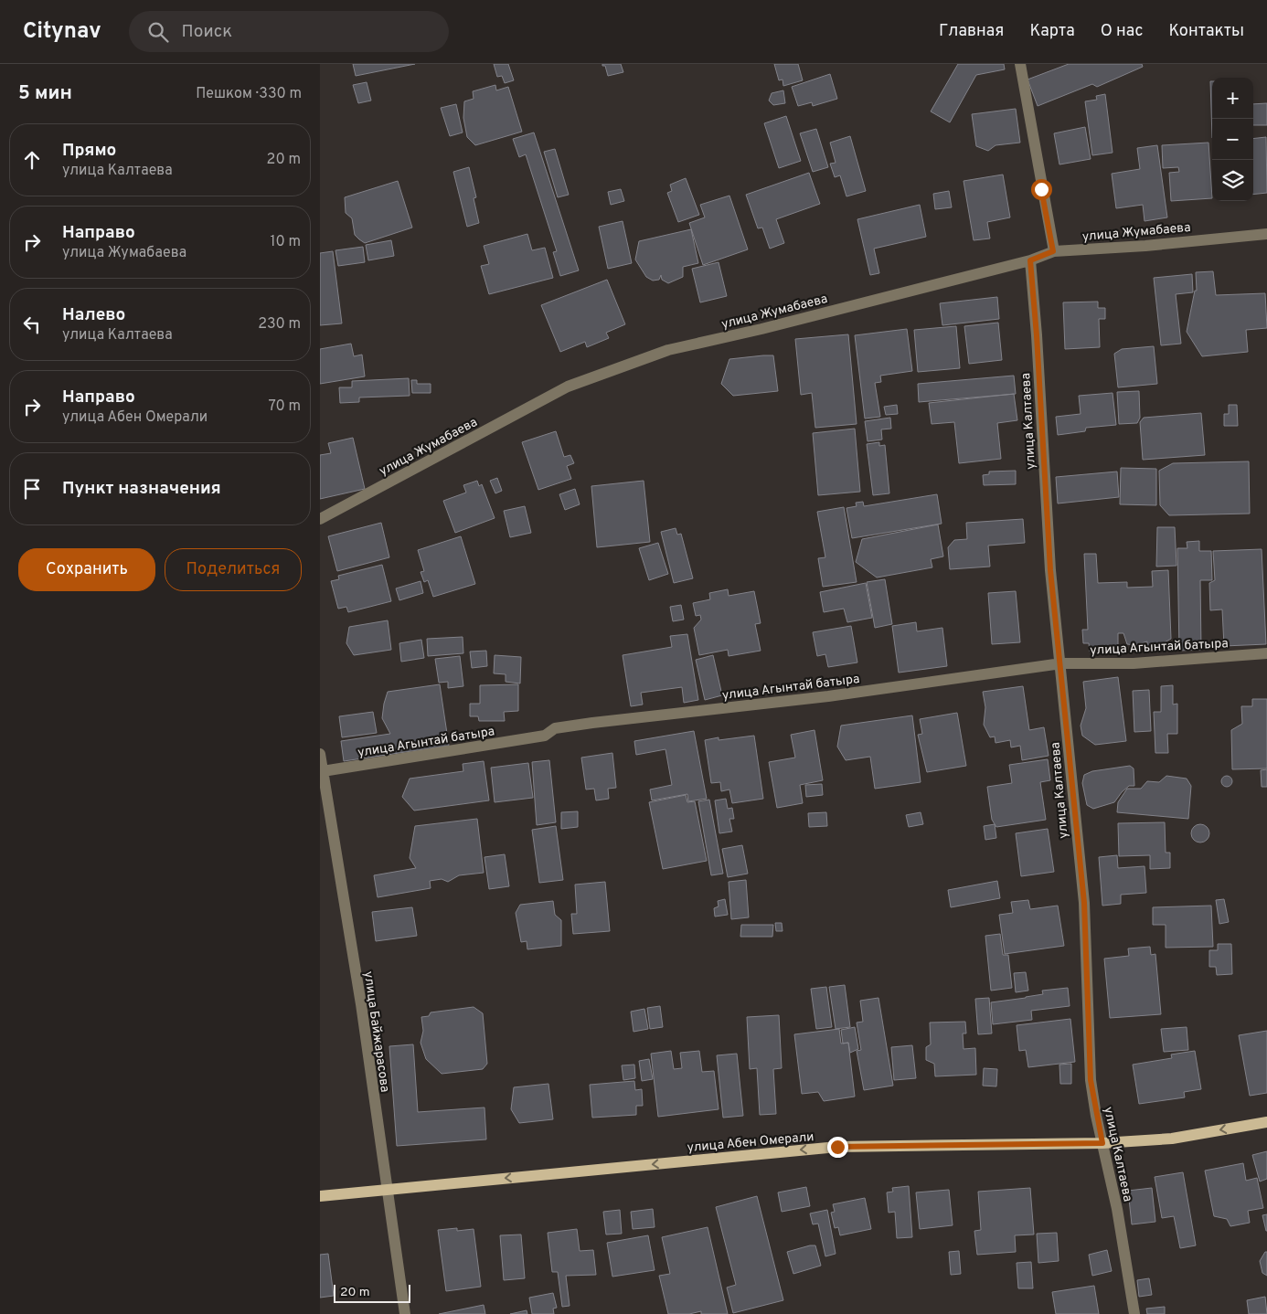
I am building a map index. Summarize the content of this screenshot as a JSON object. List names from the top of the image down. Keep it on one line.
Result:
{"streets":{"main road":["улица Абен Омерали"],"street":["улица Жумабаева","улица Калтаева","улица Агынтай батыра","улица Байжарасова"]},"crossings":[["улица Жумабаева","улица Калтаева"],["улица Калтаева","улица Агынтай батыра"],["улица Калтаева","улица Абен Омерали"],["улица Агынтай батыра","улица Байжарасова"],["улица Байжарасова","улица Абен Омерали"]],"one_way":["улица Абен Омерали"],"scale_bar":"20 m","page":{"header":"Citynav","search":"Поиск","nav":["Главная","Карта","О нас","Контакты"],"heading":["5 мин","Пешком · 330 m"],"map_buttons":["+","−"],"list":[["Прямо","улица Калтаева","20 m"],["Направо","улица Жумабаева","10 m"],["Налево","улица Калтаева","230 m"],["Направо","улица Абен Омерали","70 m"],"Пункт назначения"],"buttons":["Сохранить","Поделиться"],"scale":"20 m"}}
